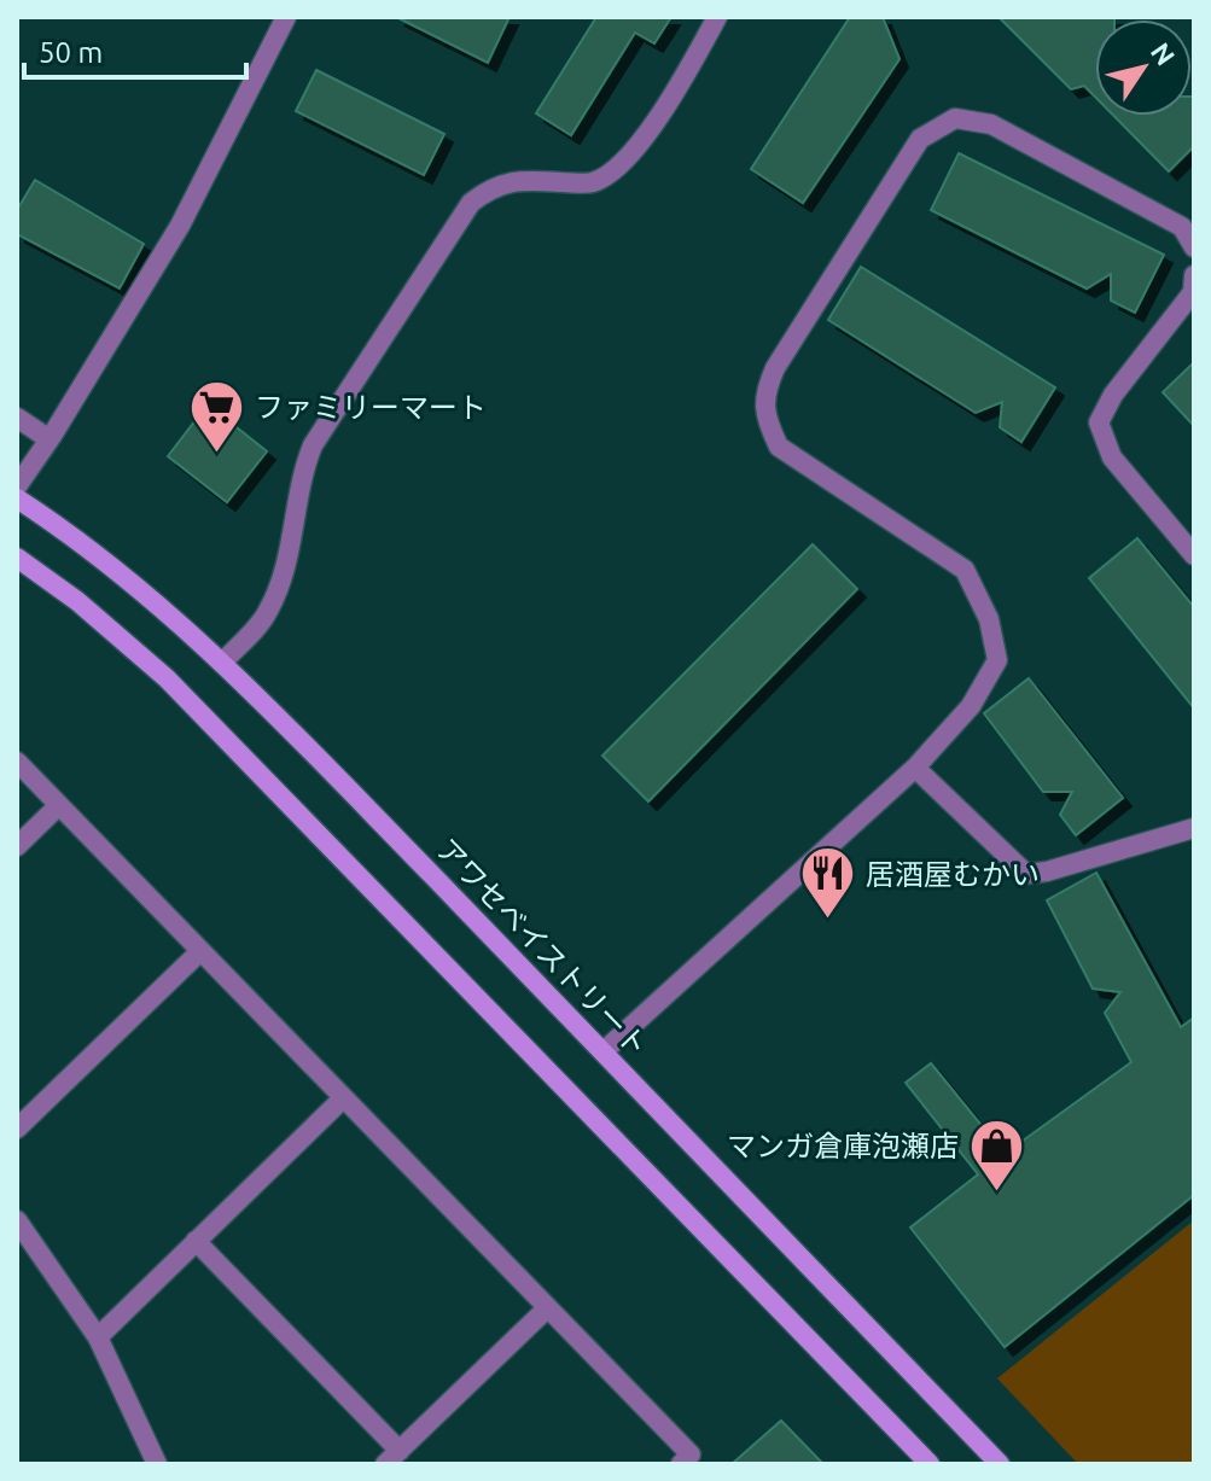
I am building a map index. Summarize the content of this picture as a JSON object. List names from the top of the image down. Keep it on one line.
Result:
{"streets":{"main road":["アワセベイストリート"]},"places":{"supermarket":["ファミリーマート"],"restaurant":["居酒屋むかい"],"shop":["マンガ倉庫泡瀬店"]},"scale_bar":"50 m","north":"top right"}
